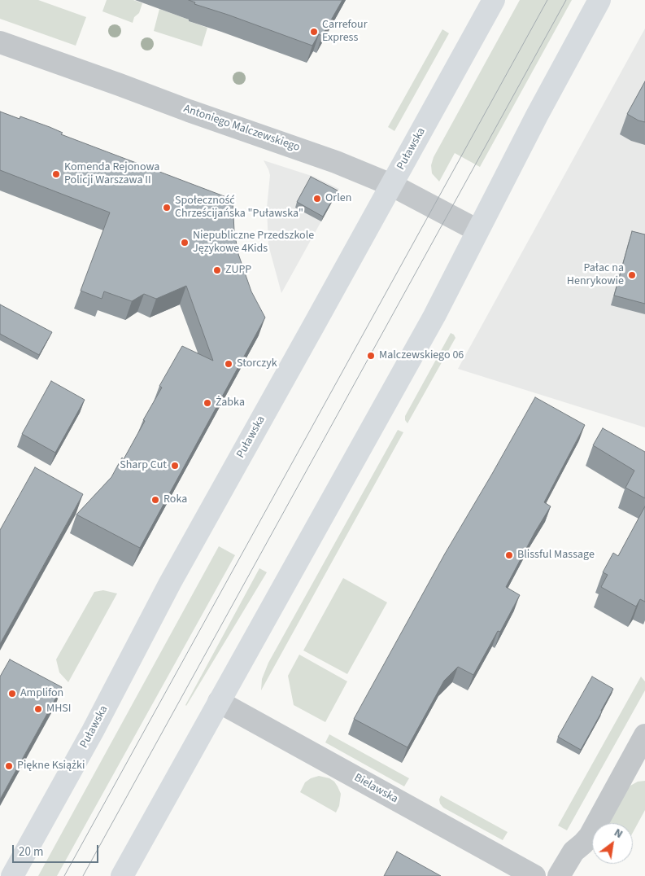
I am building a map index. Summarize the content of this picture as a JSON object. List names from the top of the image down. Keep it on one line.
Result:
{"streets":{"main road":["Puławska"],"street":["Antoniego Malczewskiego","Bielawska"]},"crossings":[["Antoniego Malczewskiego","Puławska"]],"places":["Carrefour Express","Komenda Rejonowa Policji Warszawa II","Orlen","Społeczność Chrześcijańska \"Puławska\"","Niepubliczne Przedszkole Językowe 4Kids","ZUPP","Pałac na Henrykowie","Malczewskiego 06","Storczyk","Żabka","Sharp Cut","Roka","Blissful Massage","Amplifon","MHSI","Piękne Książki"],"scale_bar":"20 m","north":"top right"}
